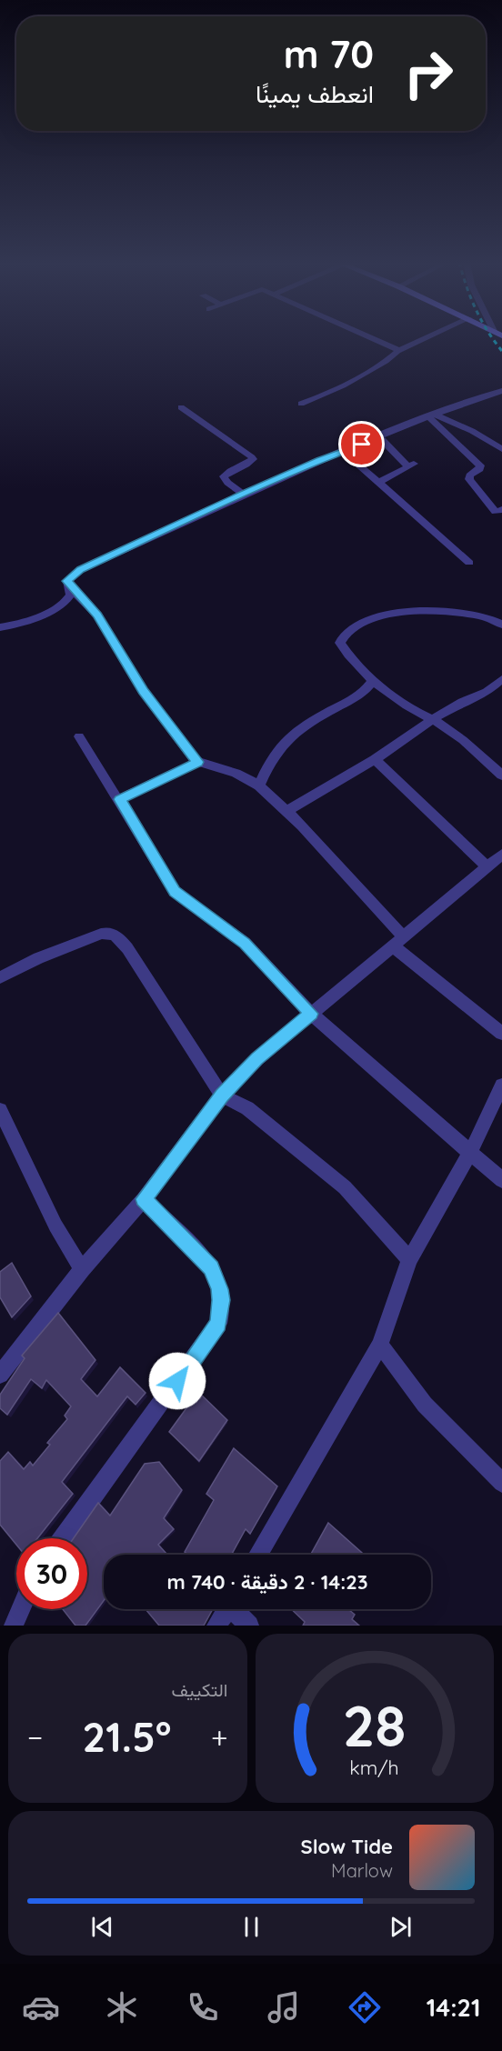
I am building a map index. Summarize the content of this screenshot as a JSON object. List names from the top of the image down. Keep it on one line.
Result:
{"page":{"turn":["70 m","انعطف يمينًا"],"limit":"30","trip":"14:23 · 2 دقيقة · 740 m","tile":"التكييف","heat":["−","21.5°","+"],"song":["Slow Tide","Marlow"],"tabs":"14:21","gauge":["28","km/h"]}}
